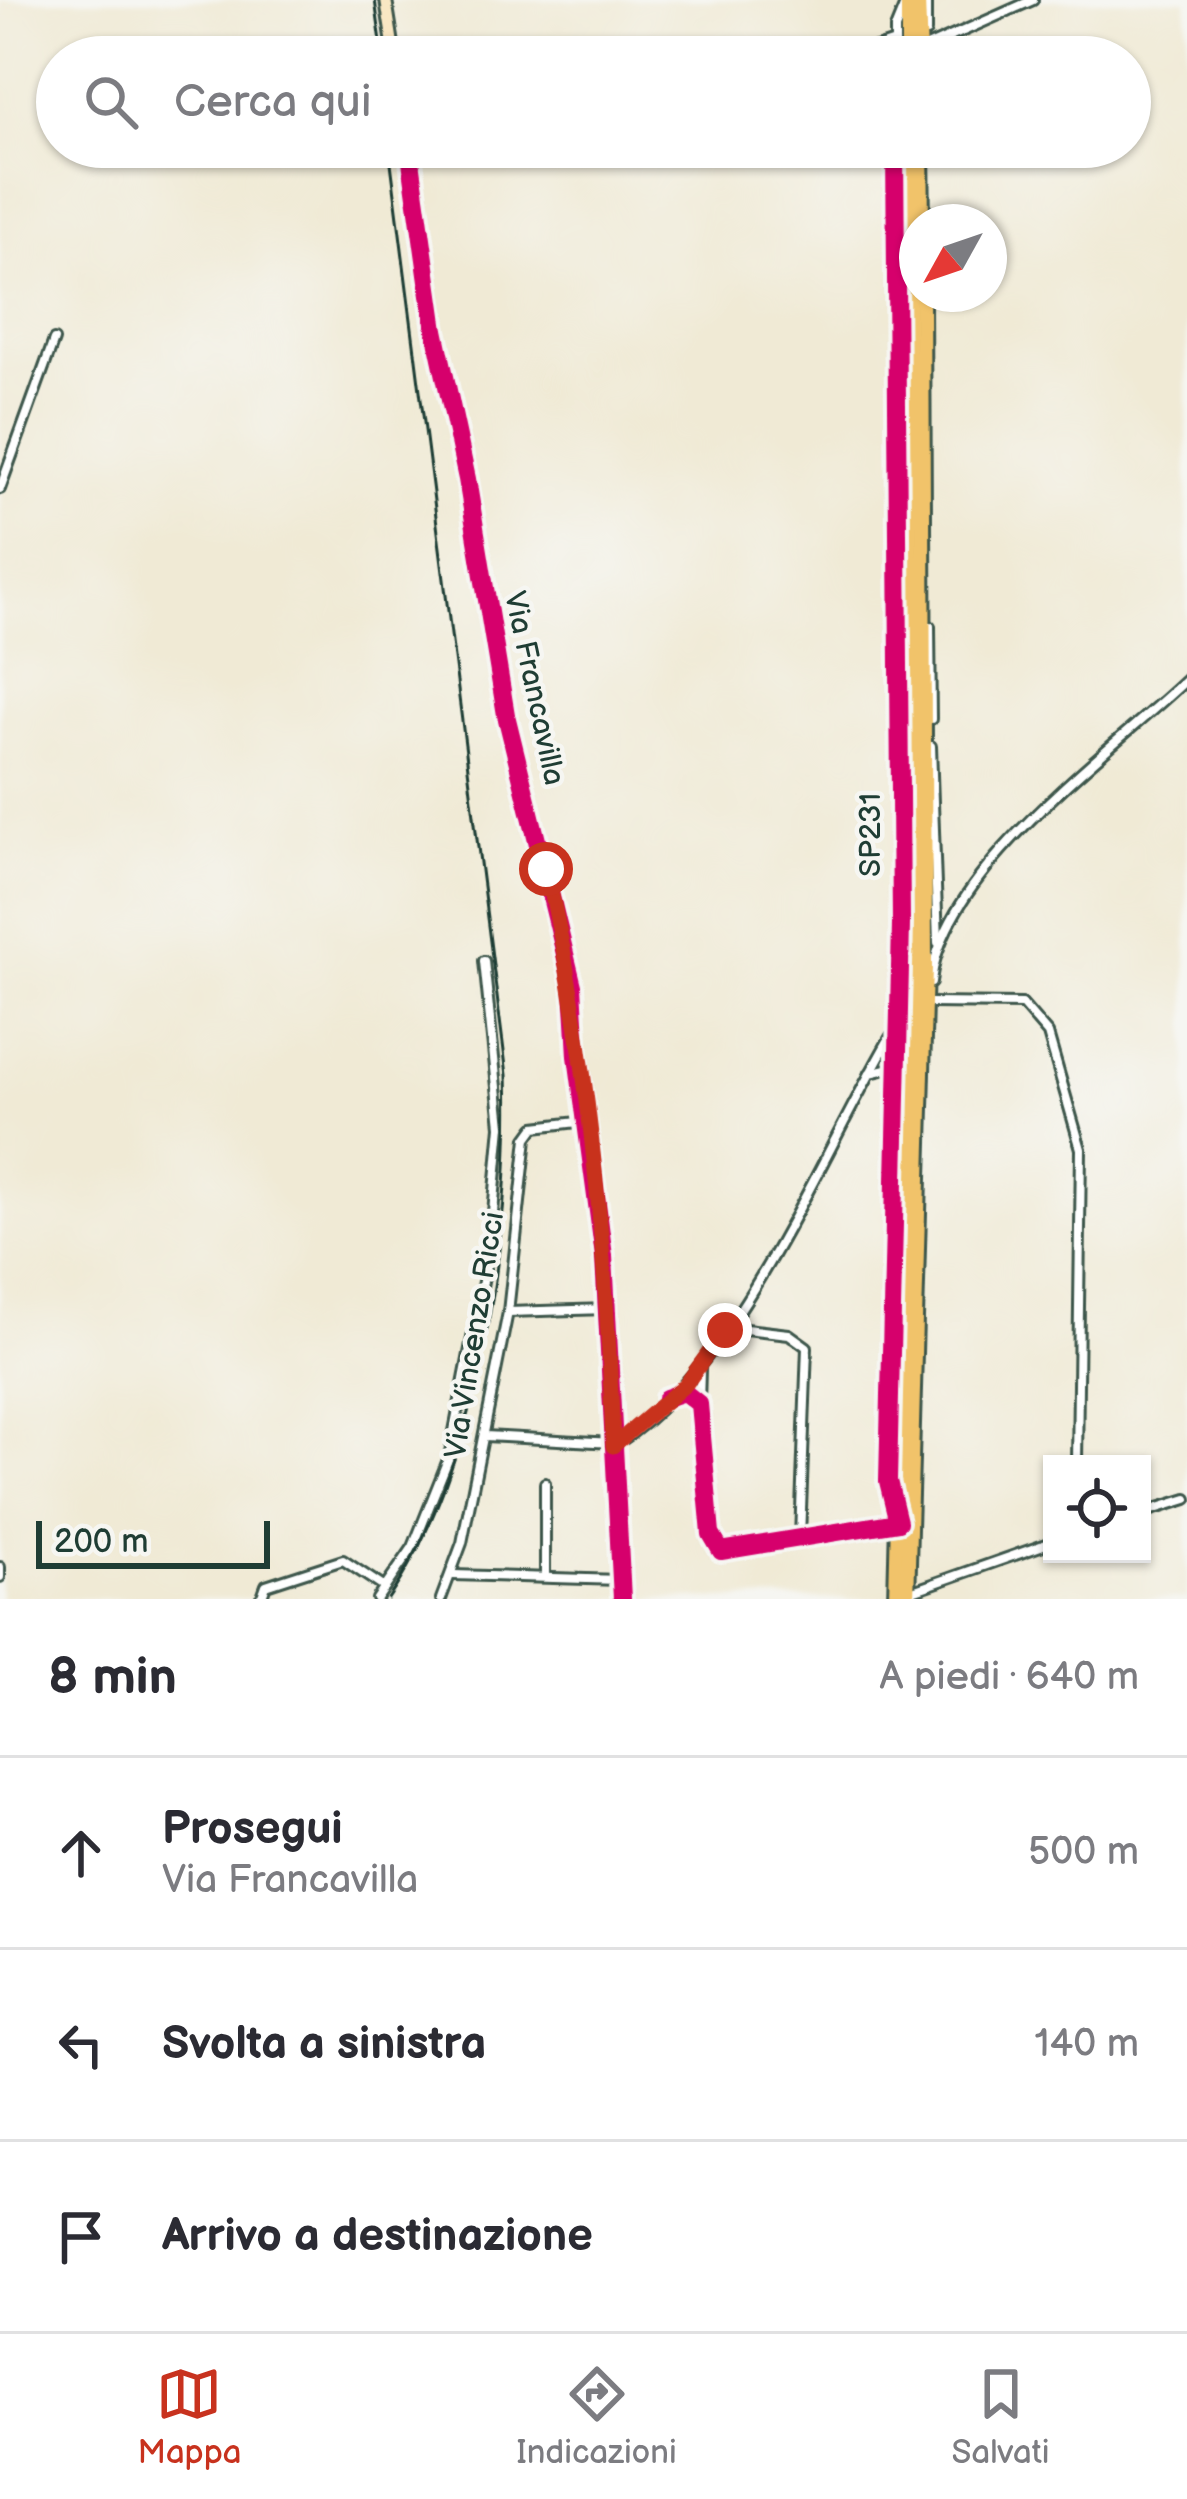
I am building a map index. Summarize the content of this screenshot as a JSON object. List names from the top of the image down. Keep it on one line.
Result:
{"streets":{"highway":["SP231"],"street":["Via Francavilla","Via Vincenzo Ricci"]},"crossings":[["Via Francavilla","Via Vincenzo Ricci"]],"scale_bar":"200 m","north":"bottom left","page":{"search":"Cerca qui","scale":"200 m","heading":["8 min","A piedi · 640 m"],"list":[["Prosegui","Via Francavilla","500 m"],["Svolta a sinistra","140 m"],"Arrivo a destinazione"],"nav":["Mappa","Indicazioni","Salvati"]}}
